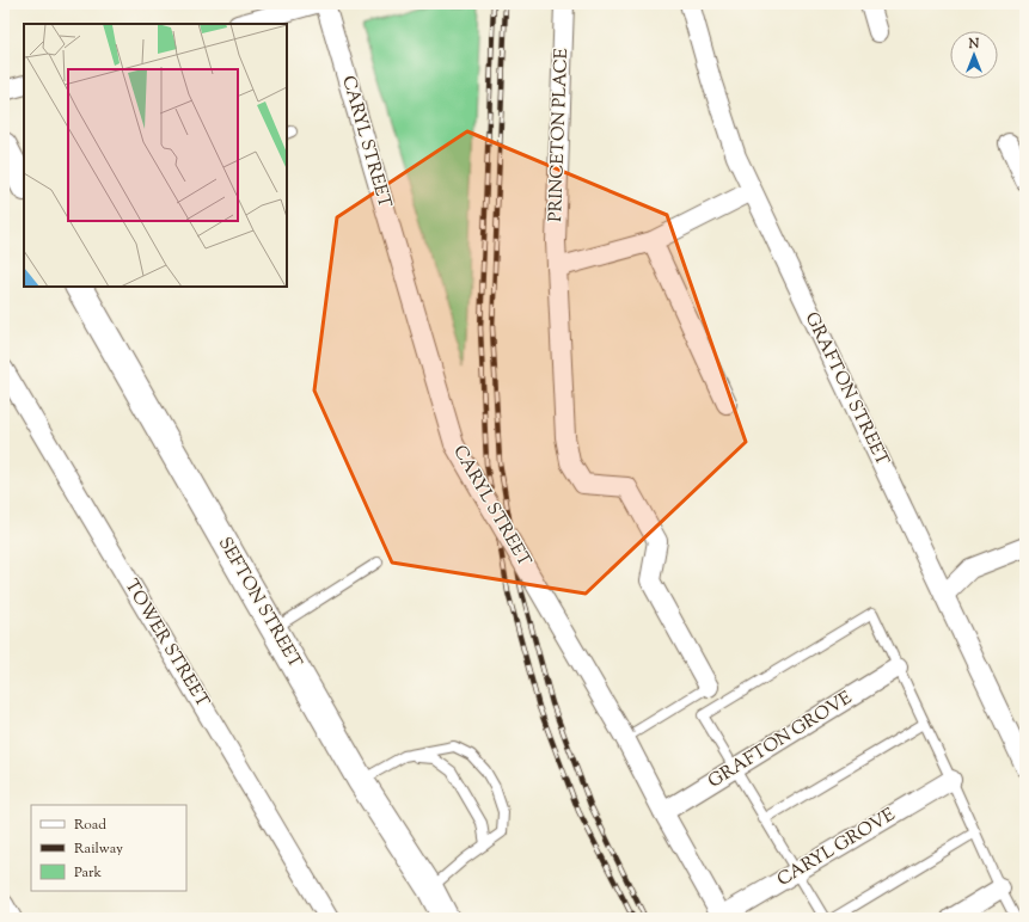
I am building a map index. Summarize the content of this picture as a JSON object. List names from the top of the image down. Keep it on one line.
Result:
{"streets":{"street":["PRINCETON PLACE","CARYL STREET","GRAFTON STREET","SEFTON STREET","TOWER STREET","GRAFTON GROVE","CARYL GROVE"]},"crossings":[["PRINCETON PLACE","CARYL STREET"],["CARYL STREET","GRAFTON GROVE"],["CARYL STREET","CARYL GROVE"]],"legend":["Road","Railway","Park"],"north":"top"}
